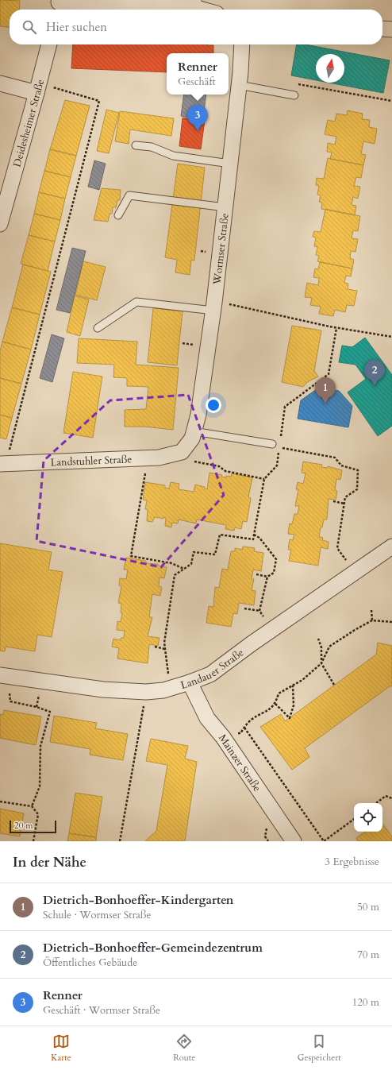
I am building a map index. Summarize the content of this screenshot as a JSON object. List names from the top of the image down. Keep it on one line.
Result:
{"streets":{"street":["Deidesheimer Straße","Wormser Straße","Landstuhler Straße","Landauer Straße","Mainzer Straße"]},"crossings":[["Wormser Straße","Landstuhler Straße"],["Landauer Straße","Mainzer Straße"]],"scale_bar":"20 m","north":"top","page":{"search":"Hier suchen","popup":["Renner","Geschäft"],"pins":["3","2","1"],"scale":"20 m","heading":["In der Nähe","3 Ergebnisse"],"list":[{"mark":"1","name":"Dietrich-Bonhoeffer-Kindergarten","note":"Schule · Wormser Straße","value":"50 m"},{"mark":"2","name":"Dietrich-Bonhoeffer-Gemeindezentrum","note":"Öffentliches Gebäude","value":"70 m"},{"mark":"3","name":"Renner","note":"Geschäft · Wormser Straße","value":"120 m"}],"nav":["Karte","Route","Gespeichert"]}}
